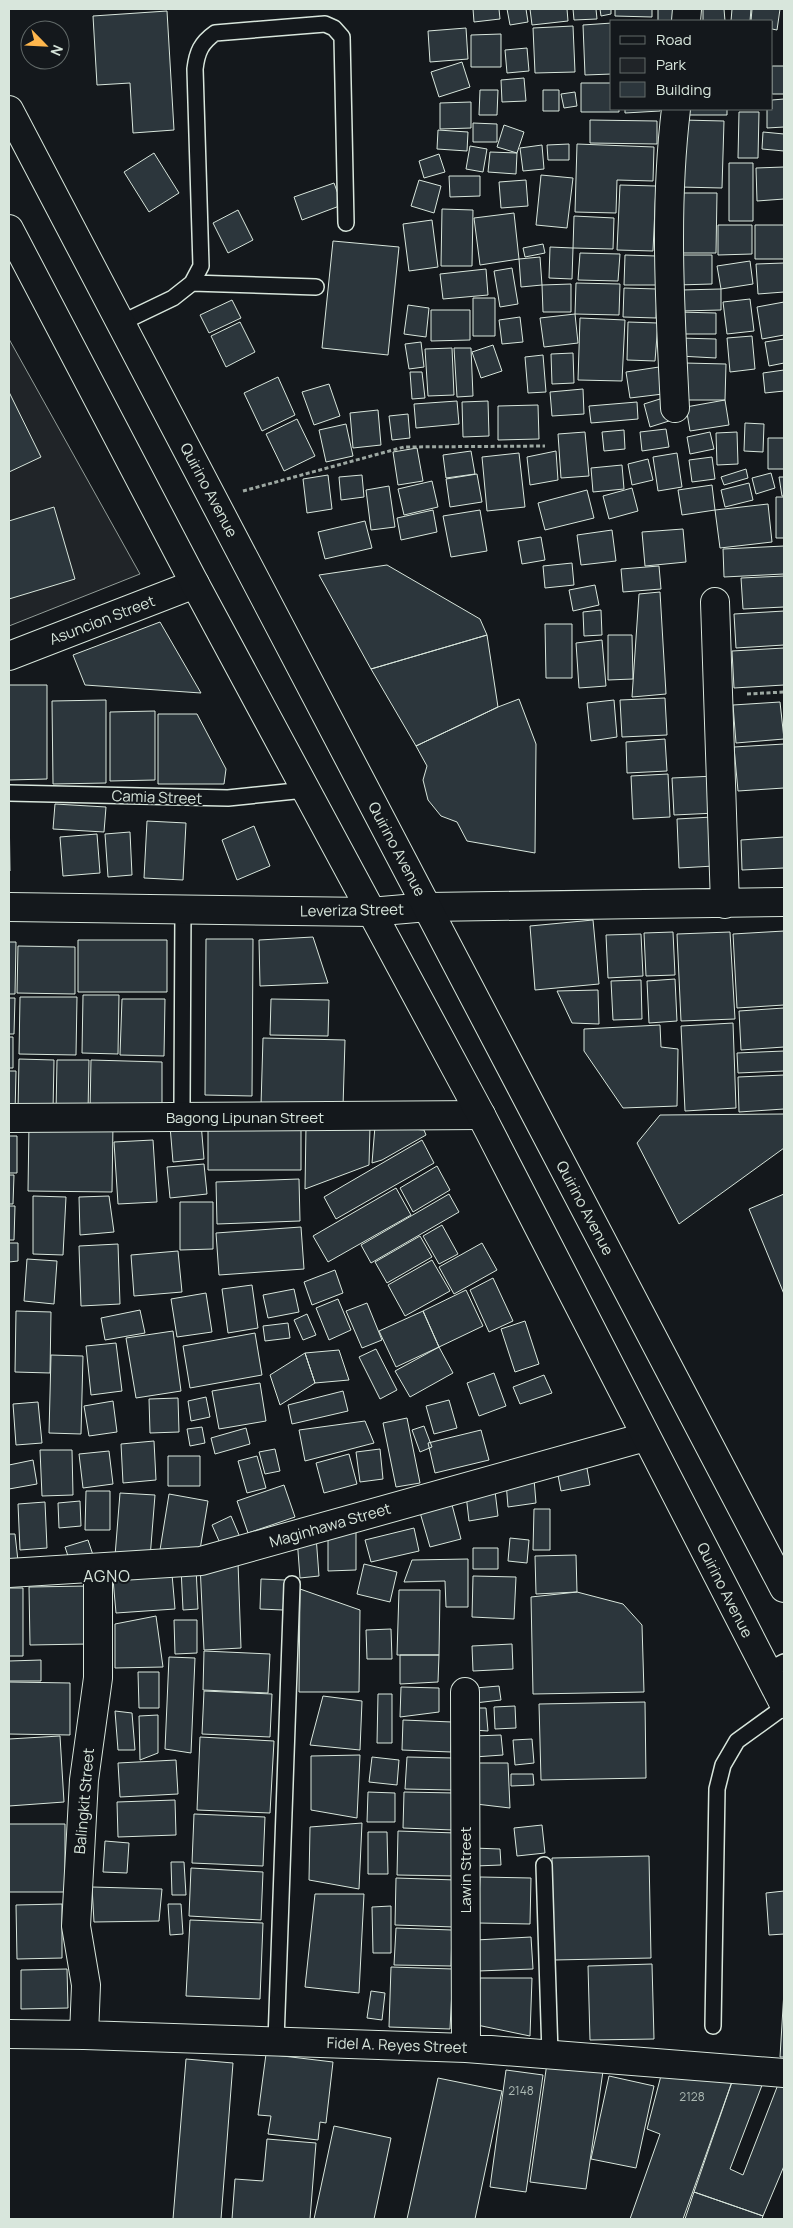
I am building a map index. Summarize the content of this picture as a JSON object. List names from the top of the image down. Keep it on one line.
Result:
{"streets":{"street":["Quirino Avenue","Asuncion Street","Leveriza Street","Bagong Lipunan Street","Maginhawa Street","Balingkit Street","Lawin Street","Fidel A. Reyes Street"],"lane":["Camia Street"]},"crossings":[["Quirino Avenue","Asuncion Street"],["Quirino Avenue","Camia Street"],["Quirino Avenue","Leveriza Street"],["Quirino Avenue","Bagong Lipunan Street"],["Quirino Avenue","Maginhawa Street"],["Maginhawa Street","Balingkit Street"],["Balingkit Street","Fidel A. Reyes Street"],["Lawin Street","Fidel A. Reyes Street"]],"districts":["AGNO"],"house_numbers":["2148","2128"],"legend":["Road","Park","Building"],"north":"bottom right"}
